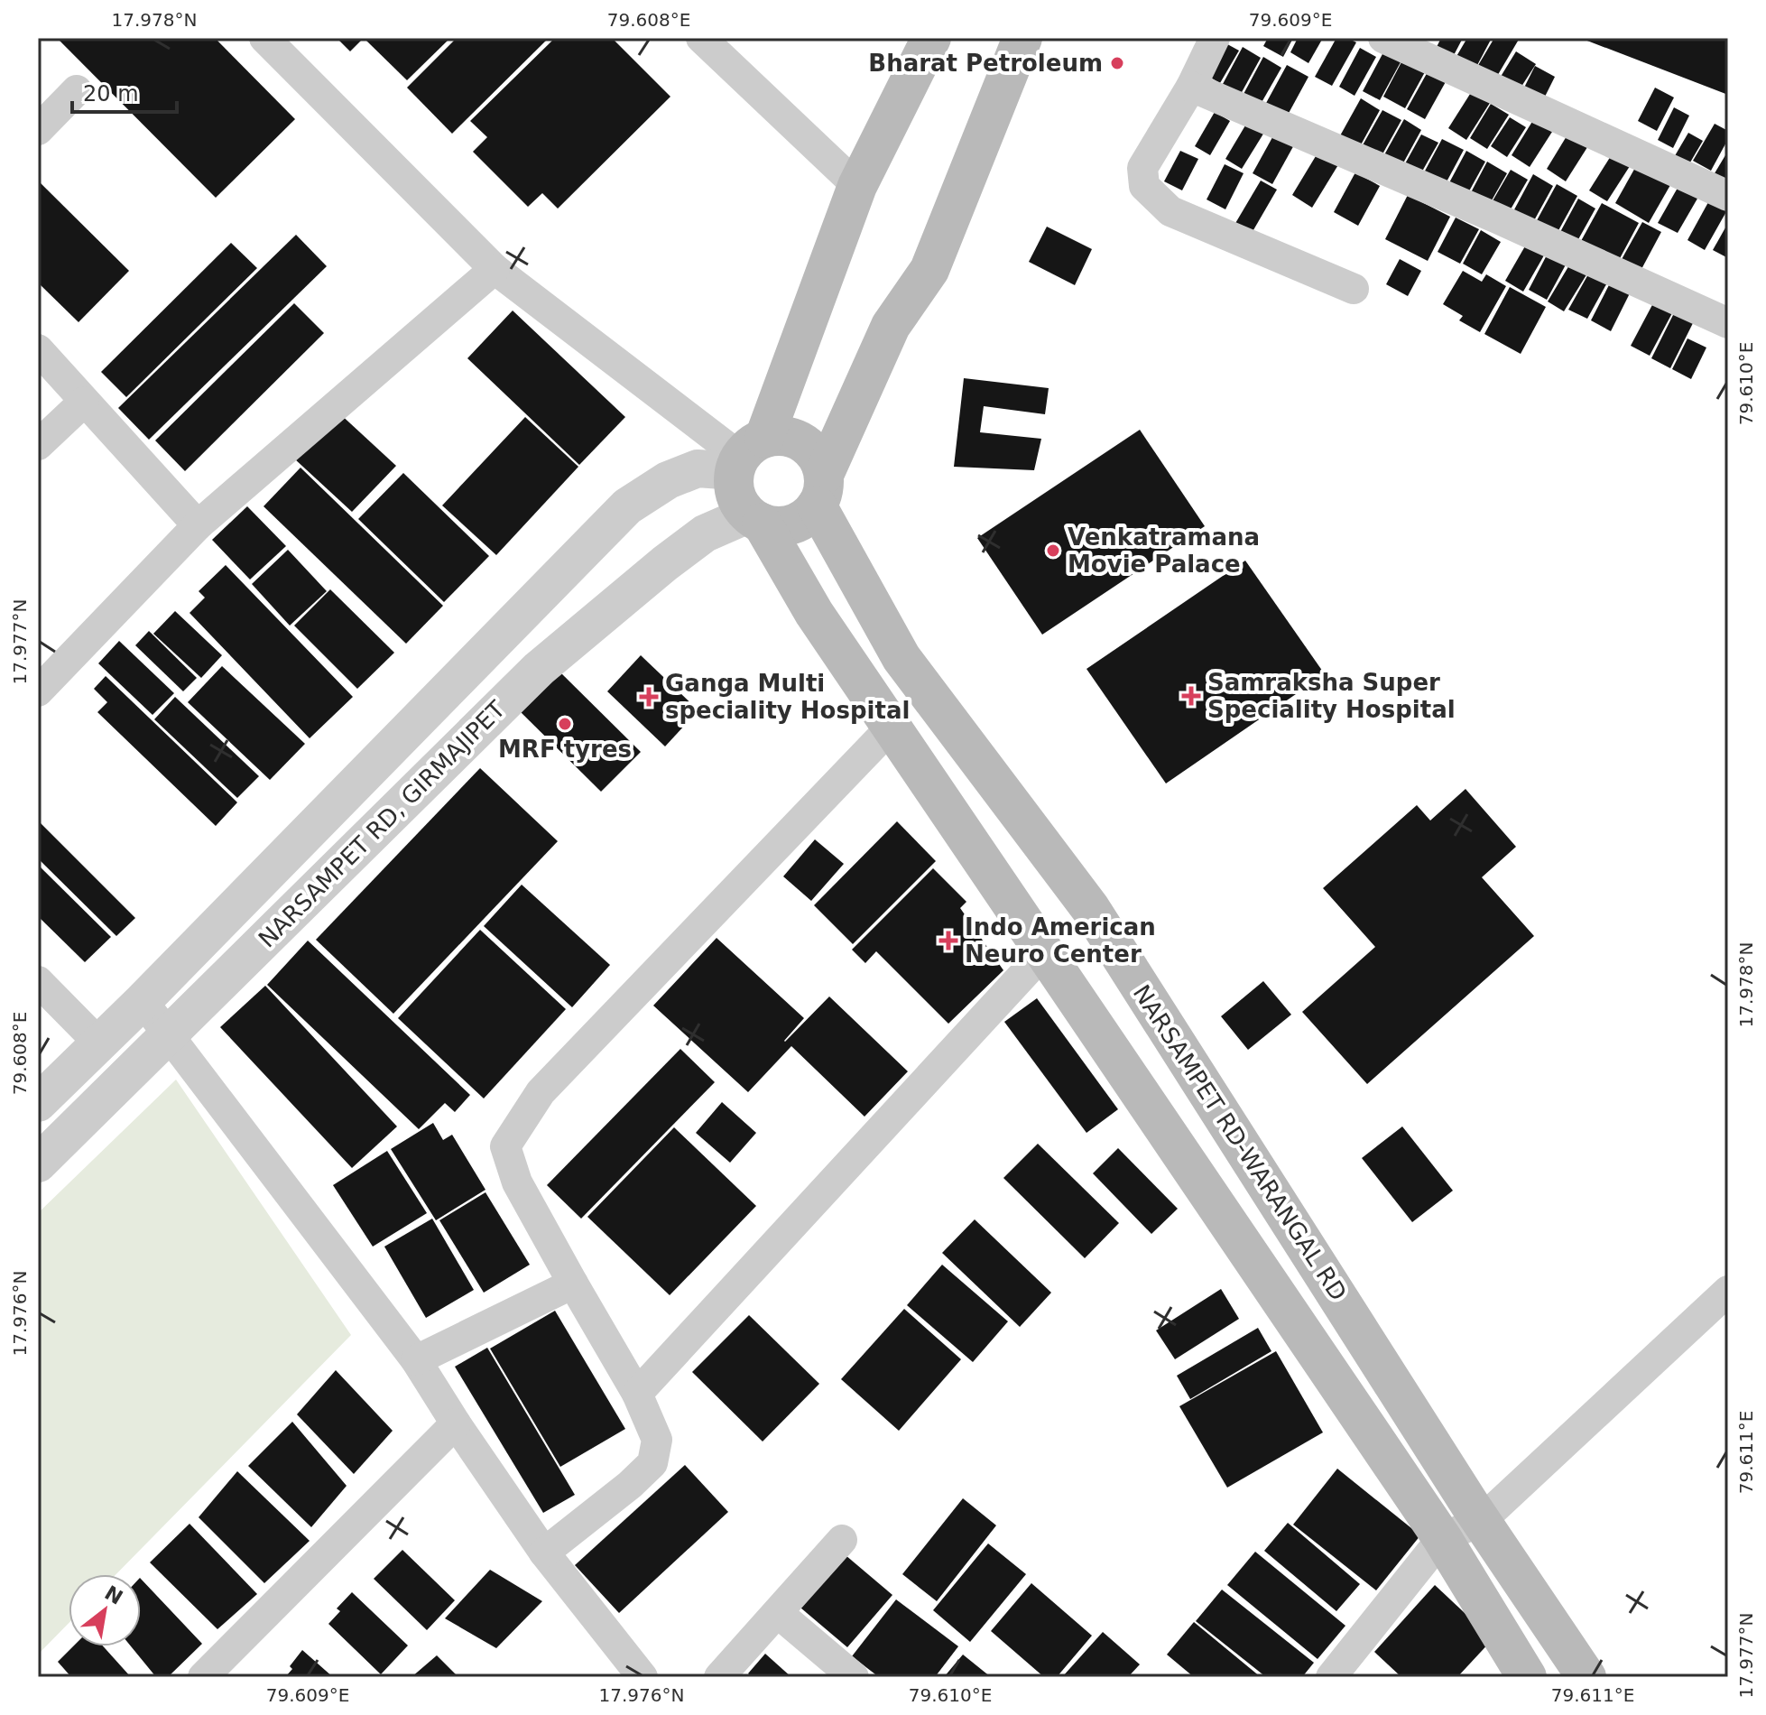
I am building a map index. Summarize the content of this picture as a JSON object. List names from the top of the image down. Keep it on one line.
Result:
{"streets":{"main road":["NARSAMPET RD-WARANGAL RD"],"street":["NARSAMPET RD, GIRMAJIPET"]},"crossings":[["NARSAMPET RD, GIRMAJIPET","NARSAMPET RD-WARANGAL RD"]],"places":{"other":["Bharat Petroleum","Venkatramana Movie Palace","MRF tyres"],"health":["Samraksha Super Speciality Hospital","Ganga Multi speciality Hospital","Indo American Neuro Center"]},"scale_bar":"20 m","north":"top right","coordinates":["17.978°N","79.608°E","79.609°E","79.610°E","17.977°N","17.976°N","79.611°E"]}
